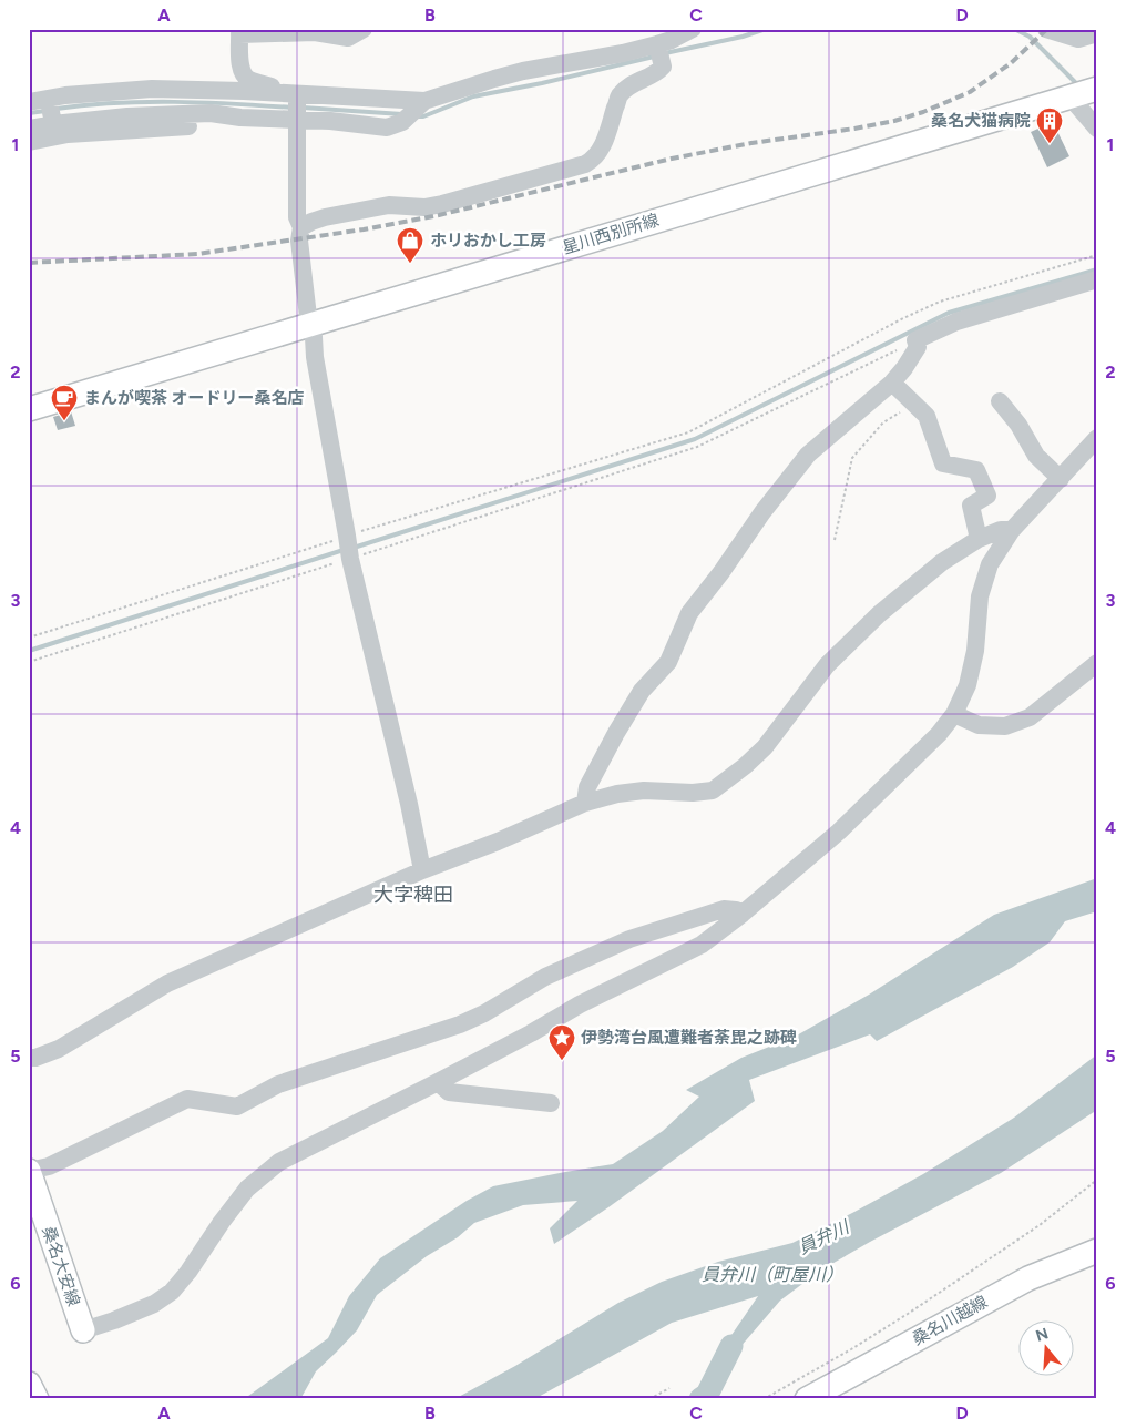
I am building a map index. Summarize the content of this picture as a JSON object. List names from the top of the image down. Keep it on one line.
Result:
{"streets":{"main road":["星川西別所線","桑名大安線","桑名川越線"]},"districts":["大字稗田"],"water":["員弁川","員弁川（町屋川）"],"places":{"building":["桑名犬猫病院"],"shop":["ホリおかし工房"],"cafe":["まんが喫茶 オードリー桑名店"],"place":["伊勢湾台風遭難者荼毘之跡碑"]},"north":"top","grid":{"columns":["A","B","C","D"],"rows":["1","2","3","4","5","6"]}}
